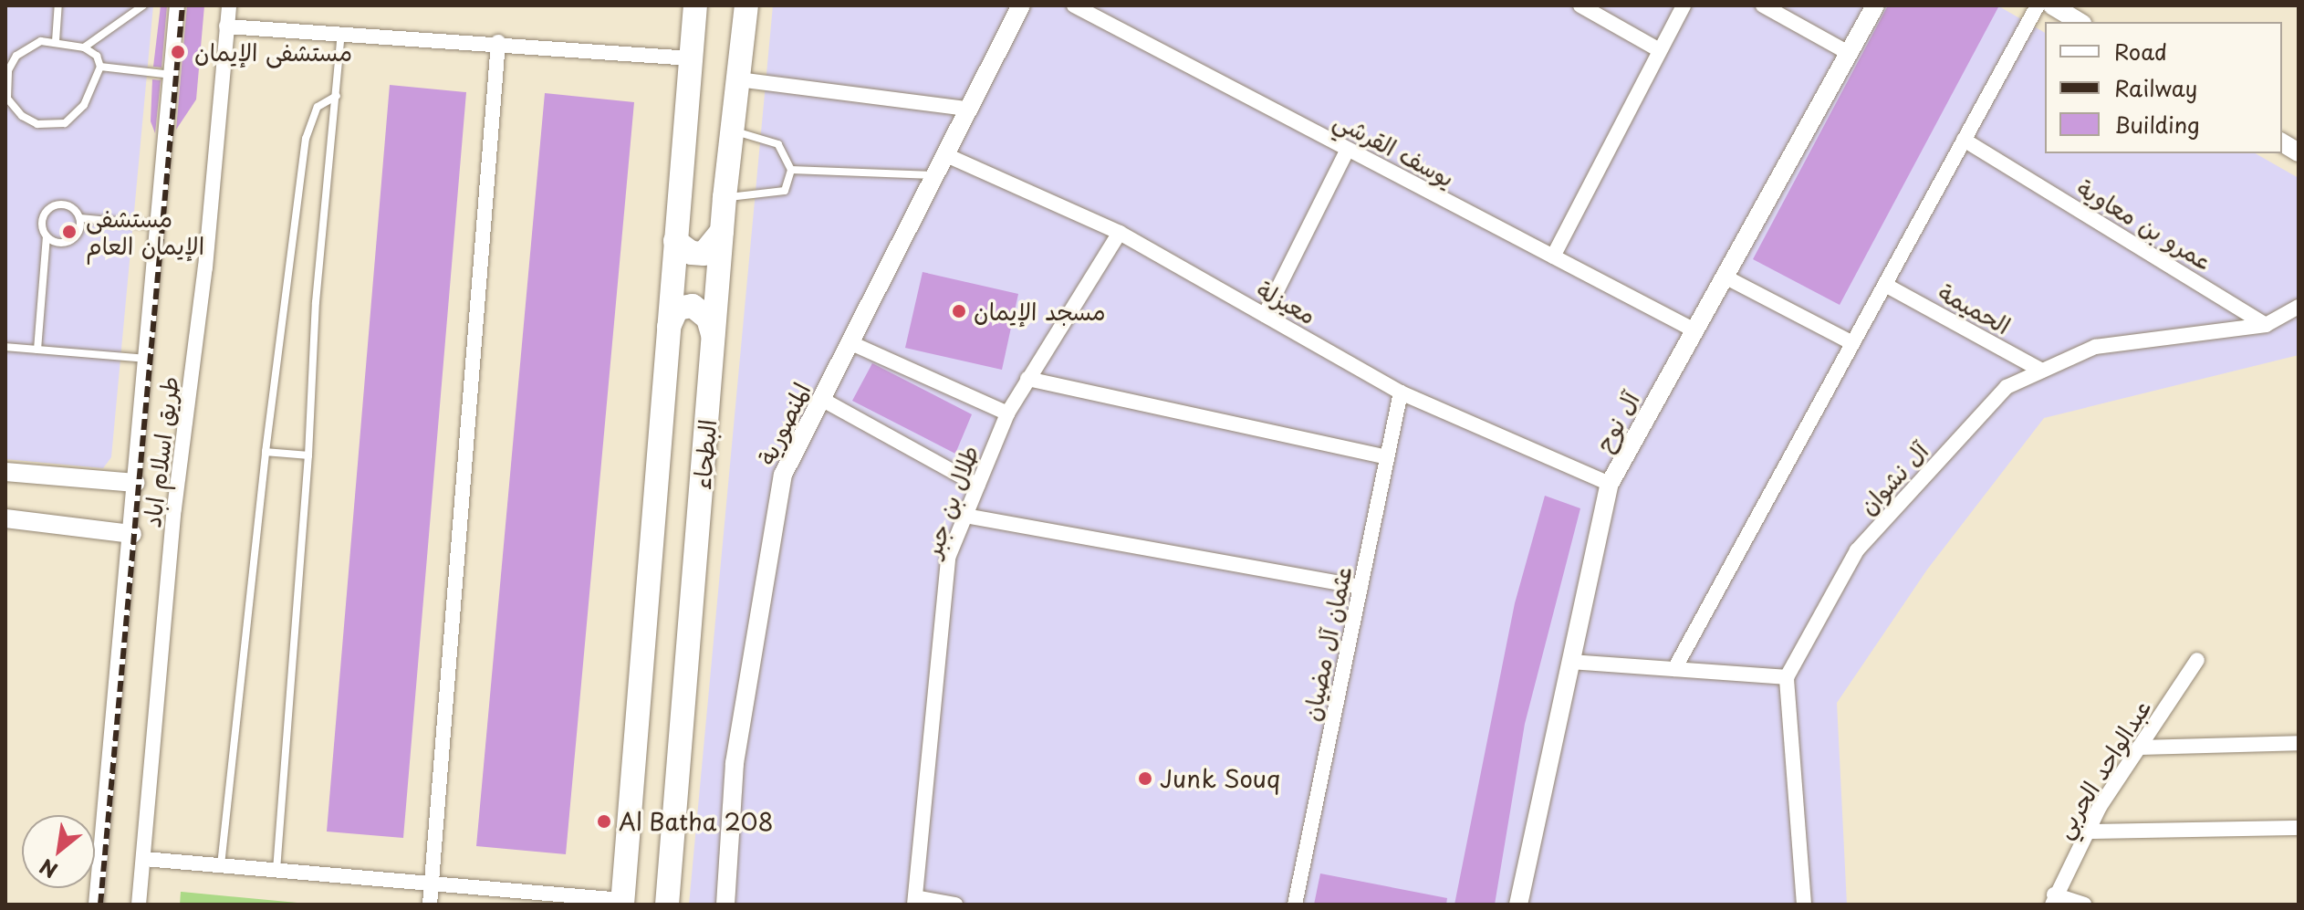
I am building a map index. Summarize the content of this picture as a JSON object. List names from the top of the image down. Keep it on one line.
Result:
{"streets":{"main road":["البطحاء"],"street":["يوسف القرشي","عمرو بن معاوية","معيزلة","الحميمة","آل نوح","المنصورية","طريق اسلام اباد","آل نشوان","طلال بن جبر","عثمان آل مضيان","عبدالواحد الحربي"]},"crossings":[["يوسف القرشي","آل نوح"],["عمرو بن معاوية","آل نشوان"],["معيزلة","آل نوح"],["معيزلة","المنصورية"],["معيزلة","طلال بن جبر"],["معيزلة","عثمان آل مضيان"],["الحميمة","آل نشوان"]],"places":["مستشفى الإيمان","مستشفى الإيمان العام","مسجد الإيمان","Junk Souq","Al Batha 208"],"legend":["Road","Railway","Building"],"north":"bottom left"}
